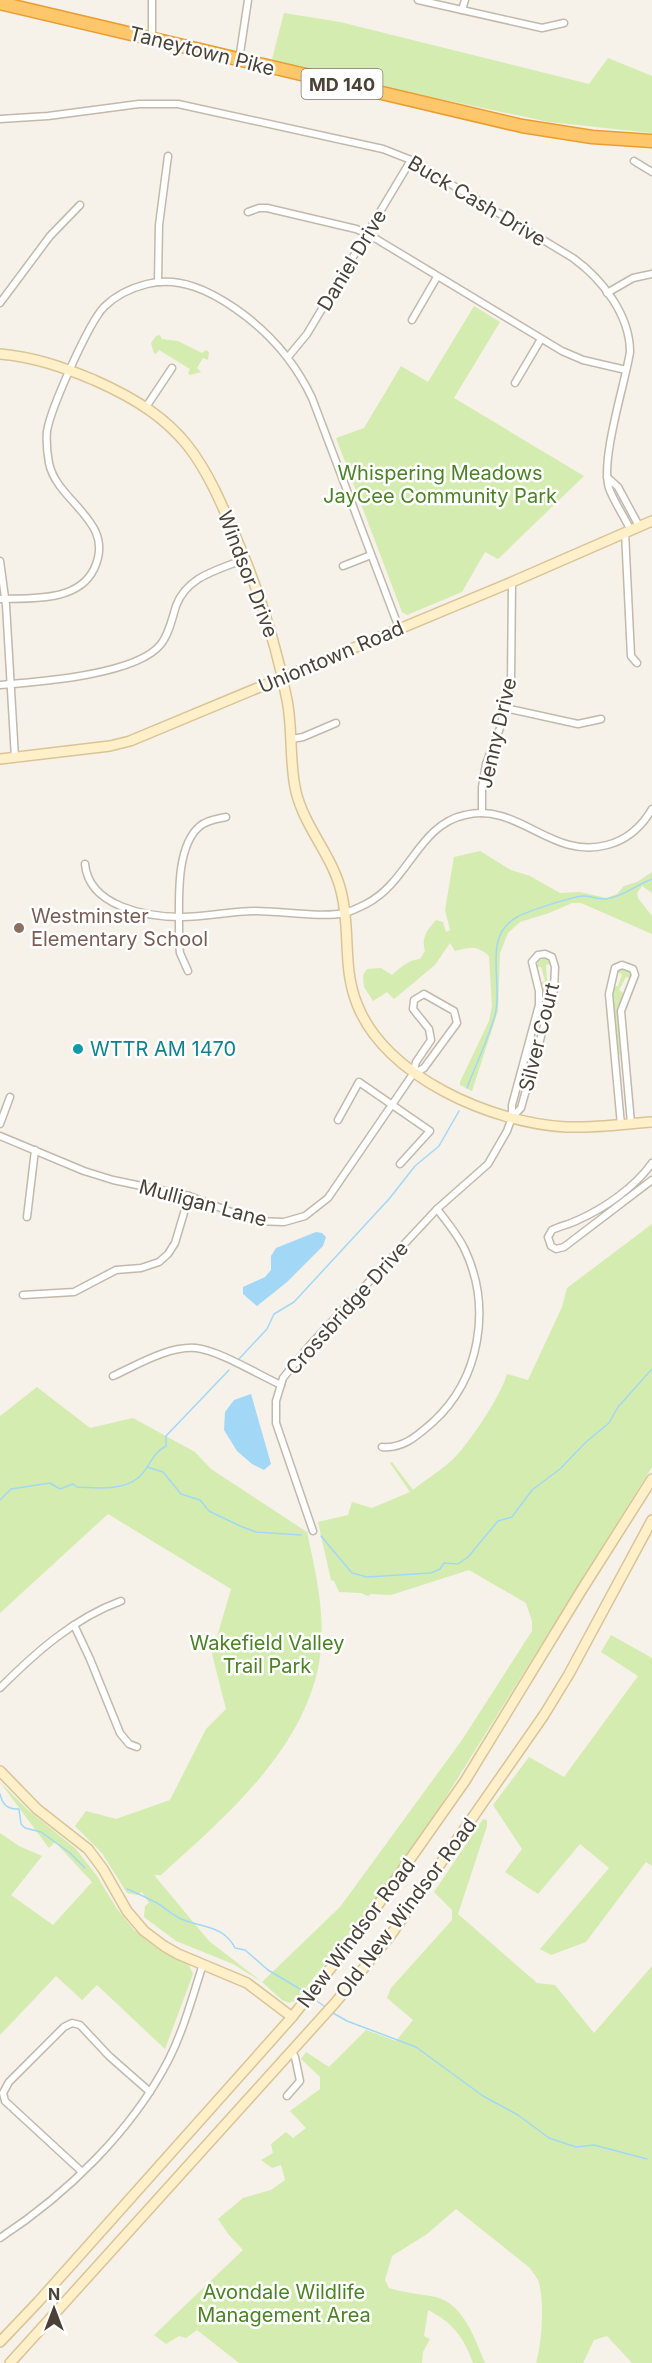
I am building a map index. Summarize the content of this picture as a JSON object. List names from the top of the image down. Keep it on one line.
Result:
{"streets":{"highway":["Taneytown Pike","MD 140"],"street":["Buck Cash Drive","Daniel Drive","Windsor Drive","Uniontown Road","Jenny Drive","Silver Court","Mulligan Lane","Crossbridge Drive","Old New Windsor Road","New Windsor Road"]},"crossings":[["Buck Cash Drive","Daniel Drive"],["Buck Cash Drive","Uniontown Road"],["Windsor Drive","Uniontown Road"],["Windsor Drive","Silver Court"],["Windsor Drive","Mulligan Lane"],["Windsor Drive","Crossbridge Drive"],["Uniontown Road","Jenny Drive"],["Silver Court","Crossbridge Drive"]],"parks":["Whispering Meadows JayCee Community Park","Wakefield Valley Trail Park","Avondale Wildlife Management Area"],"places":["Westminster Elementary School","WTTR AM 1470"],"north":"top"}
